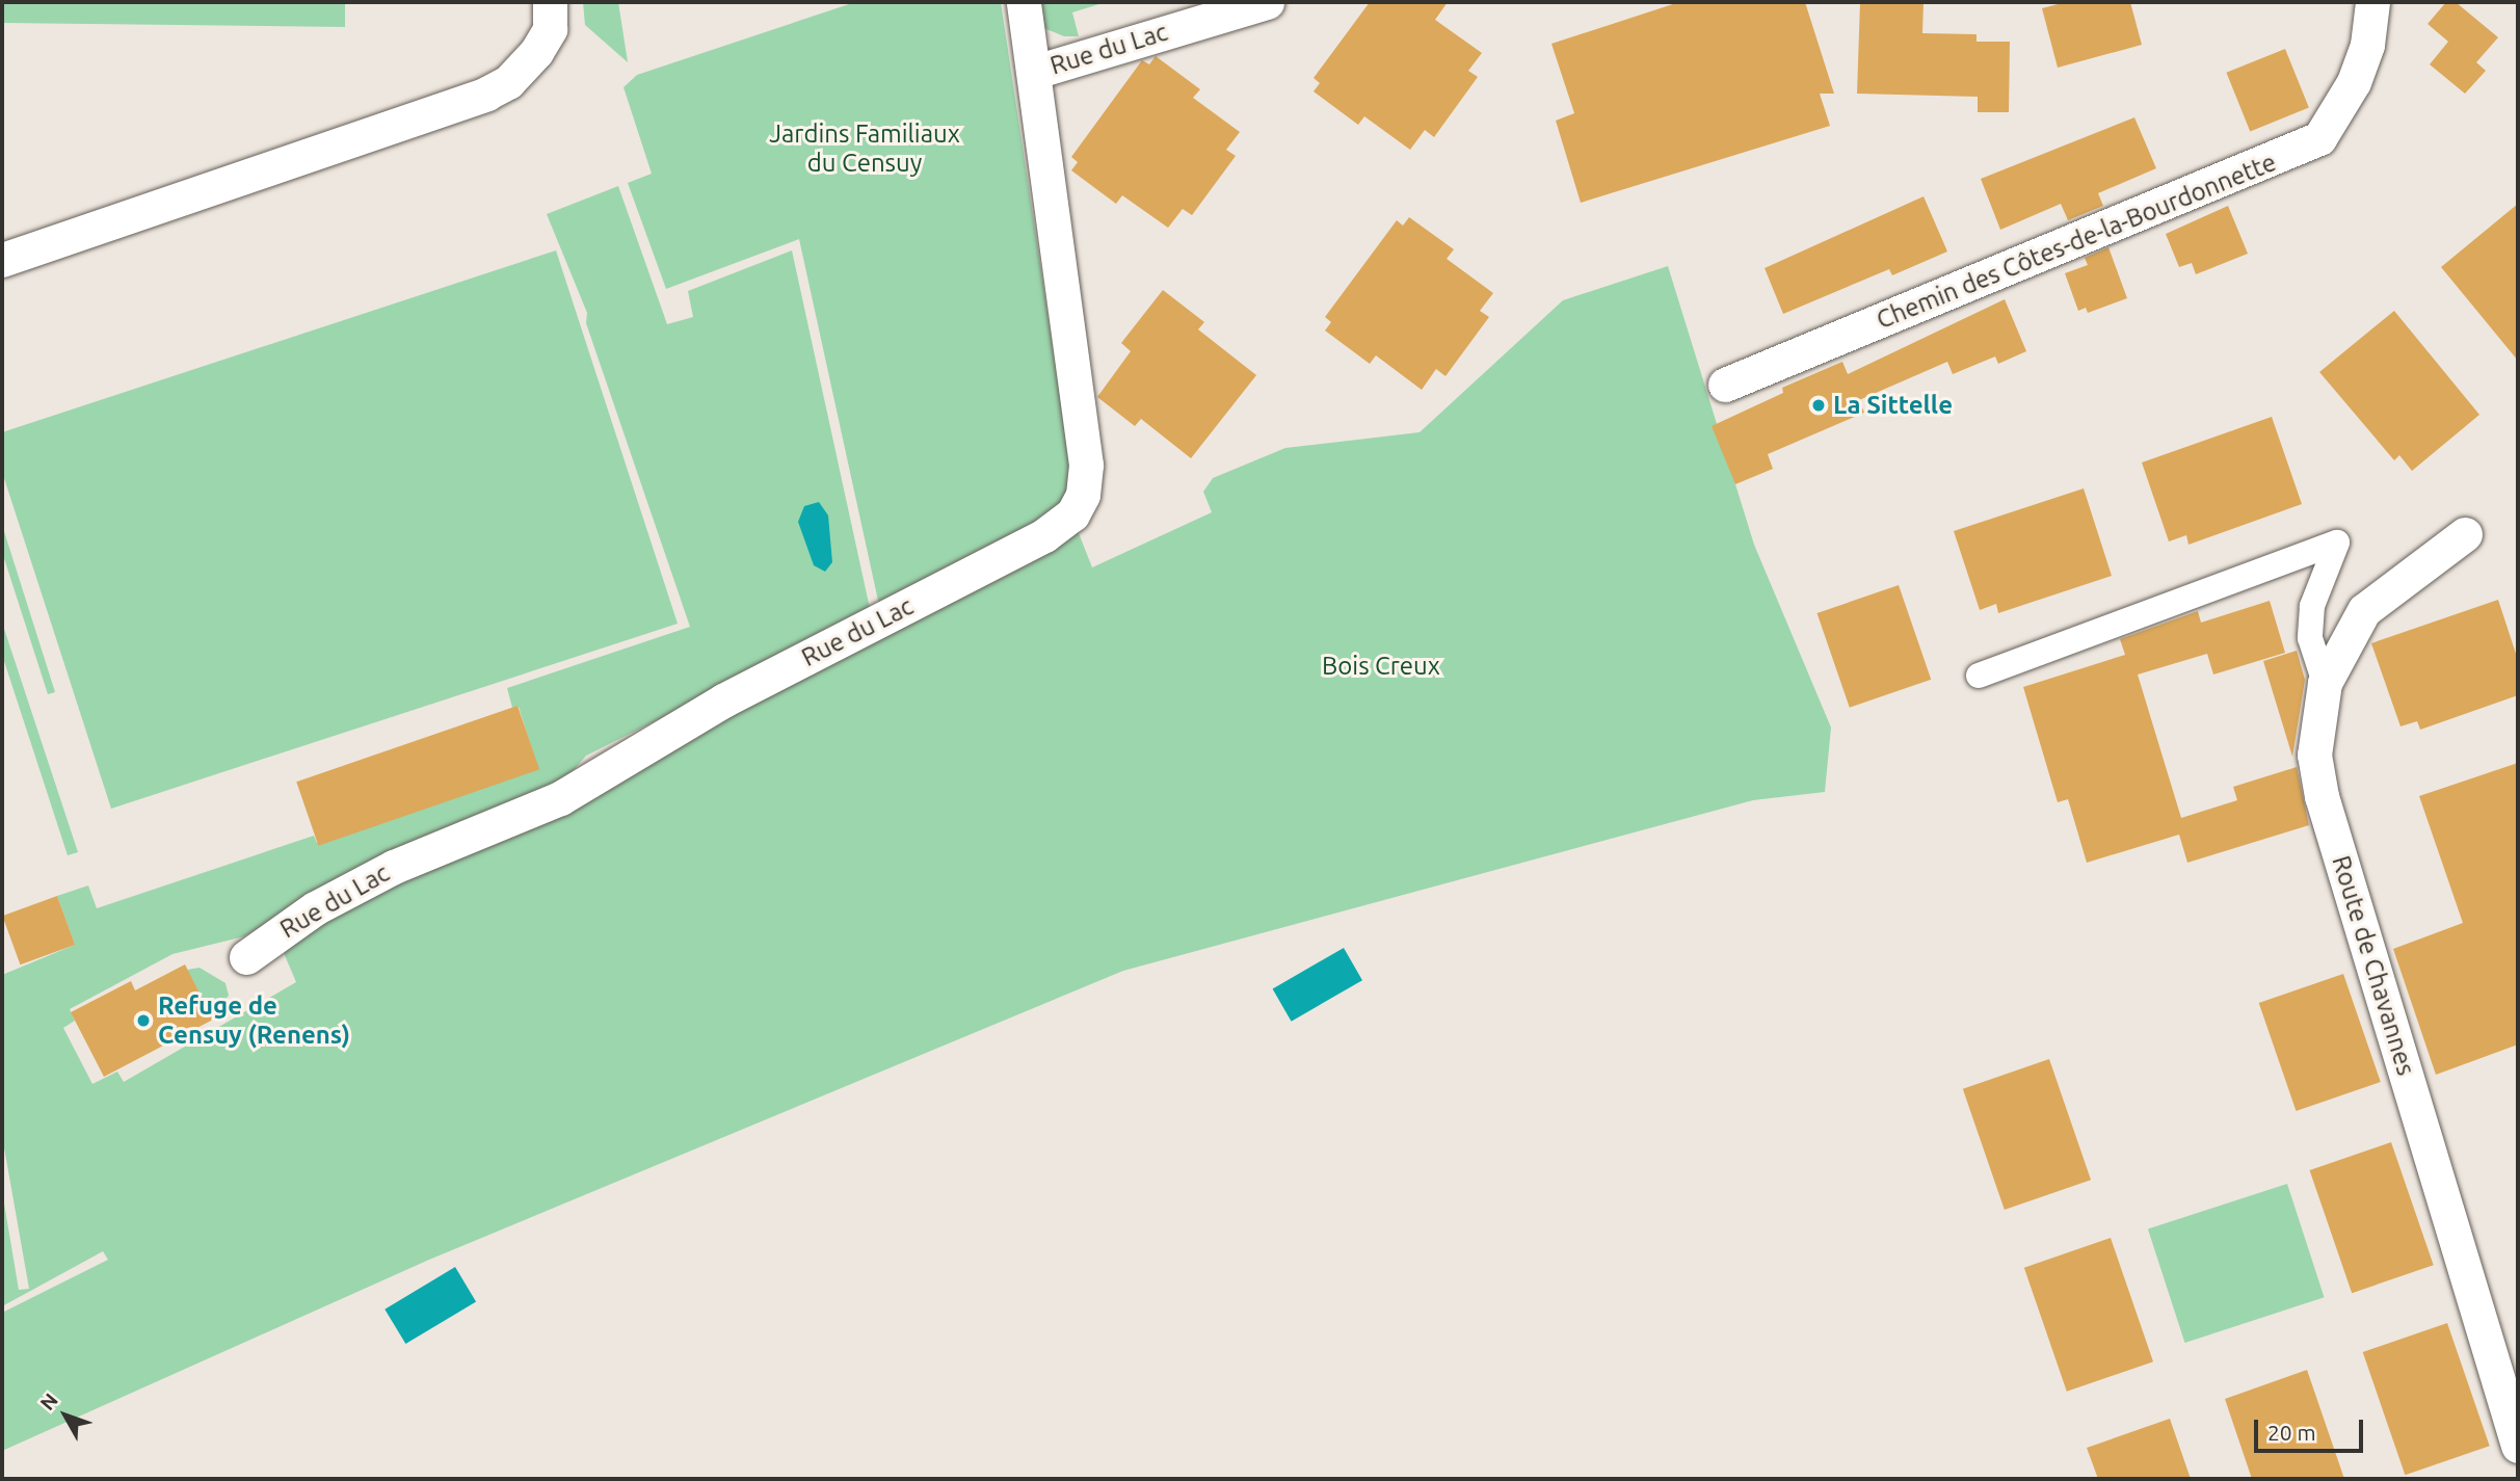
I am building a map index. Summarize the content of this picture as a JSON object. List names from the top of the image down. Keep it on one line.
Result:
{"streets":{"street":["Rue du Lac","Chemin des Côtes-de-la-Bourdonnette","Route de Chavannes"]},"parks":["Jardins Familiaux du Censuy","Bois Creux"],"places":["La Sittelle","Refuge de Censuy (Renens)"],"scale_bar":"20 m","north":"top left"}
